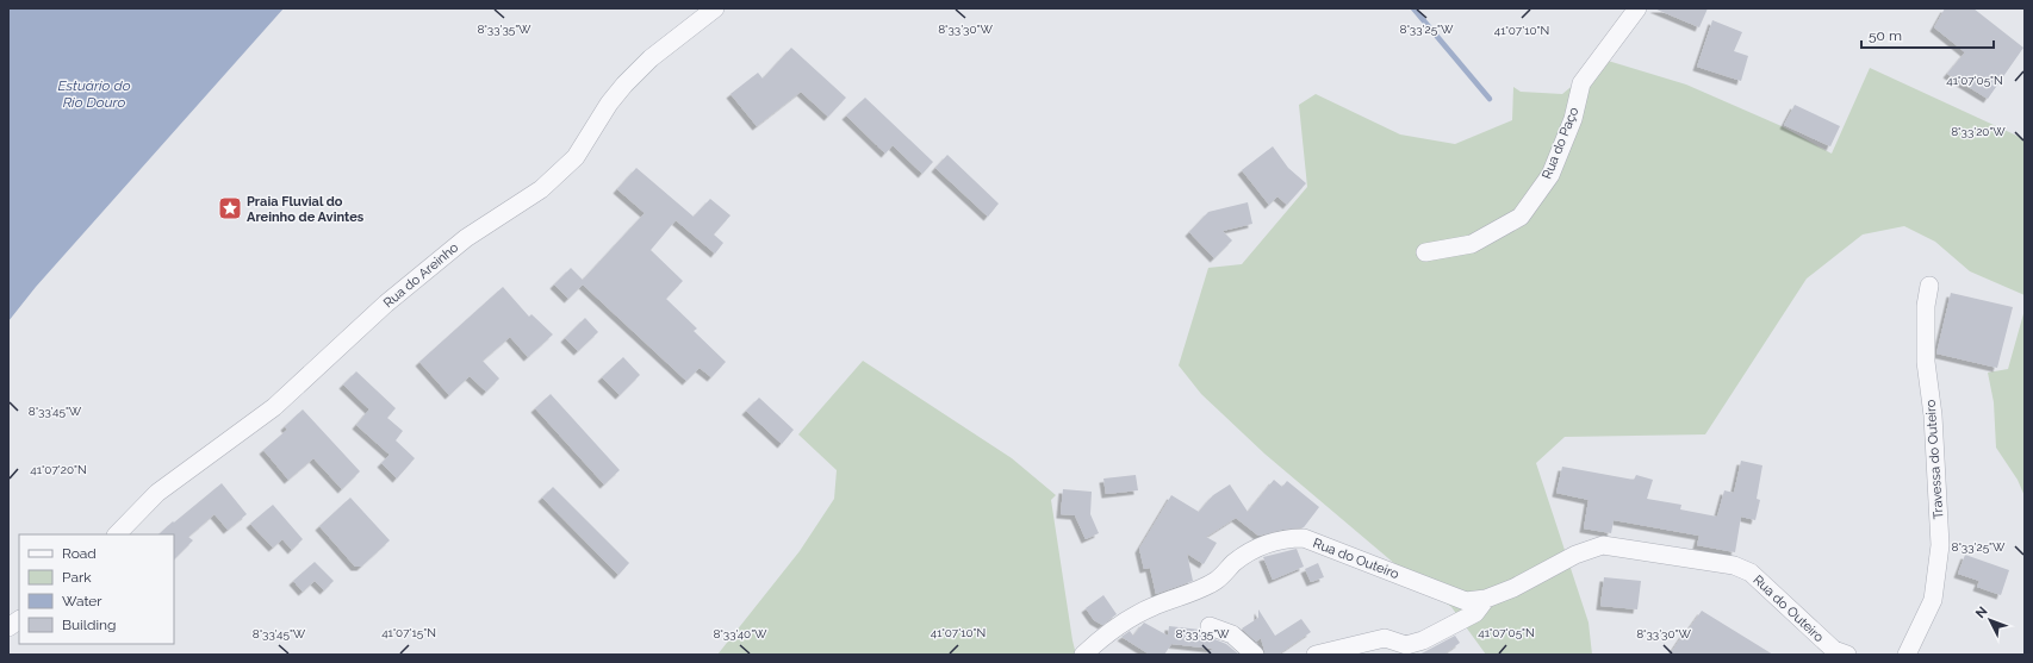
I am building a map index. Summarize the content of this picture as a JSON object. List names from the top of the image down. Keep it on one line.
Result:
{"streets":{"street":["Rua do Paço","Rua do Areinho","Travessa do Outeiro","Rua do Outeiro"]},"water":["Estuário do Rio Douro"],"places":{"place":["Praia Fluvial do Areinho de Avintes"]},"legend":["Road","Park","Water","Building"],"scale_bar":"50 m","north":"top left","coordinates":["8°33'35\"W","8°33'30\"W","8°33'25\"W","41°07'10\"N","41°07'05\"N","8°33'20\"W","8°33'45\"W","41°07'20\"N","41°07'15\"N","8°33'40\"W"]}
